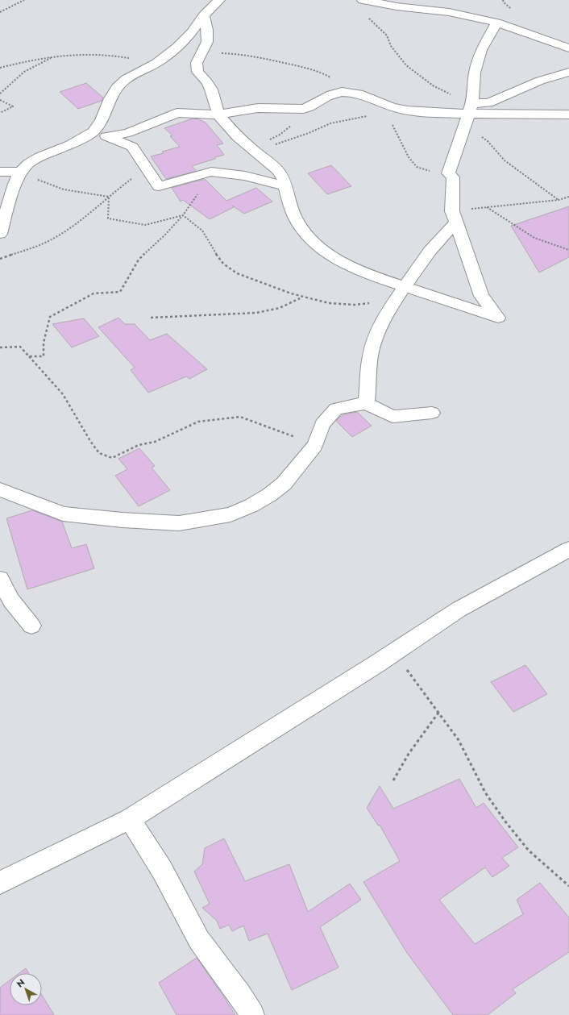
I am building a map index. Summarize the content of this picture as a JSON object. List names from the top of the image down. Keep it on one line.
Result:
{"north":"top left"}
